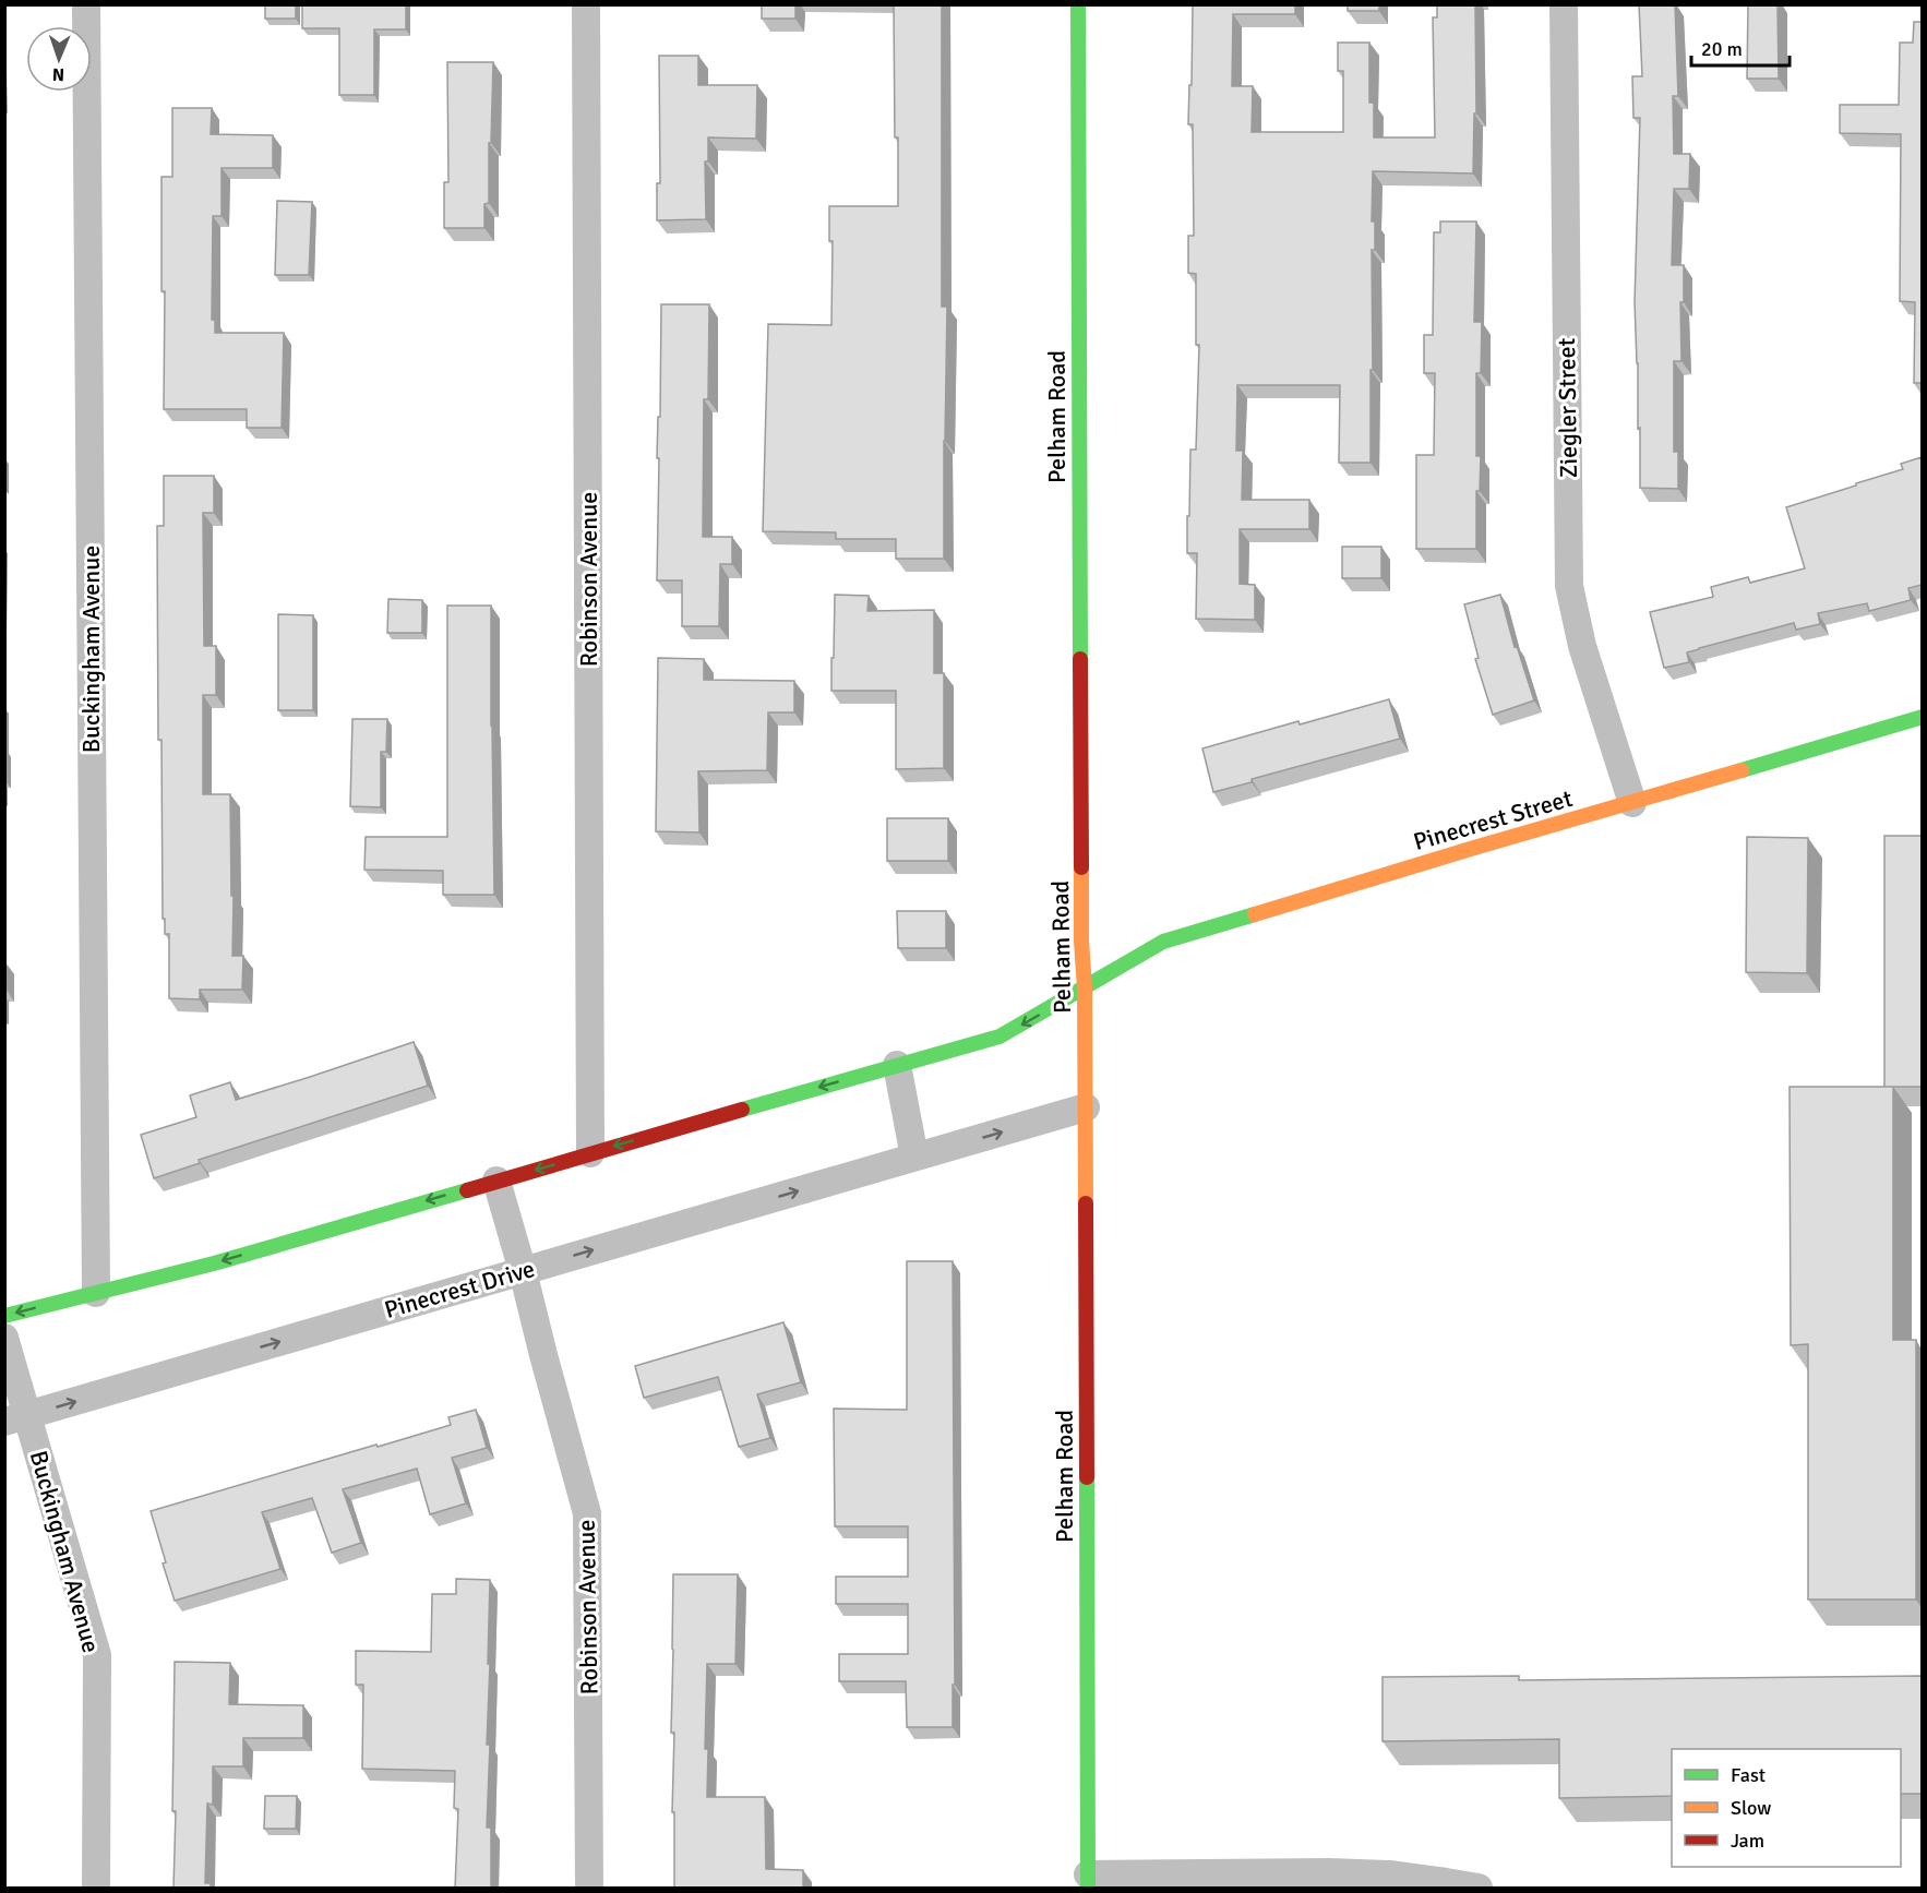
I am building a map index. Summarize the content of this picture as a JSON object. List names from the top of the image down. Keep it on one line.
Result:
{"streets":{"street":["Ziegler Street","Pelham Road","Robinson Avenue","Buckingham Avenue","Pinecrest Street","Pinecrest Drive"]},"crossings":[["Ziegler Street","Pinecrest Street"],["Pelham Road","Pinecrest Street"],["Pelham Road","Pinecrest Drive"],["Robinson Avenue","Pinecrest Drive"],["Buckingham Avenue","Pinecrest Drive"]],"legend":["Fast","Slow","Jam"],"scale_bar":"20 m","north":"bottom"}
